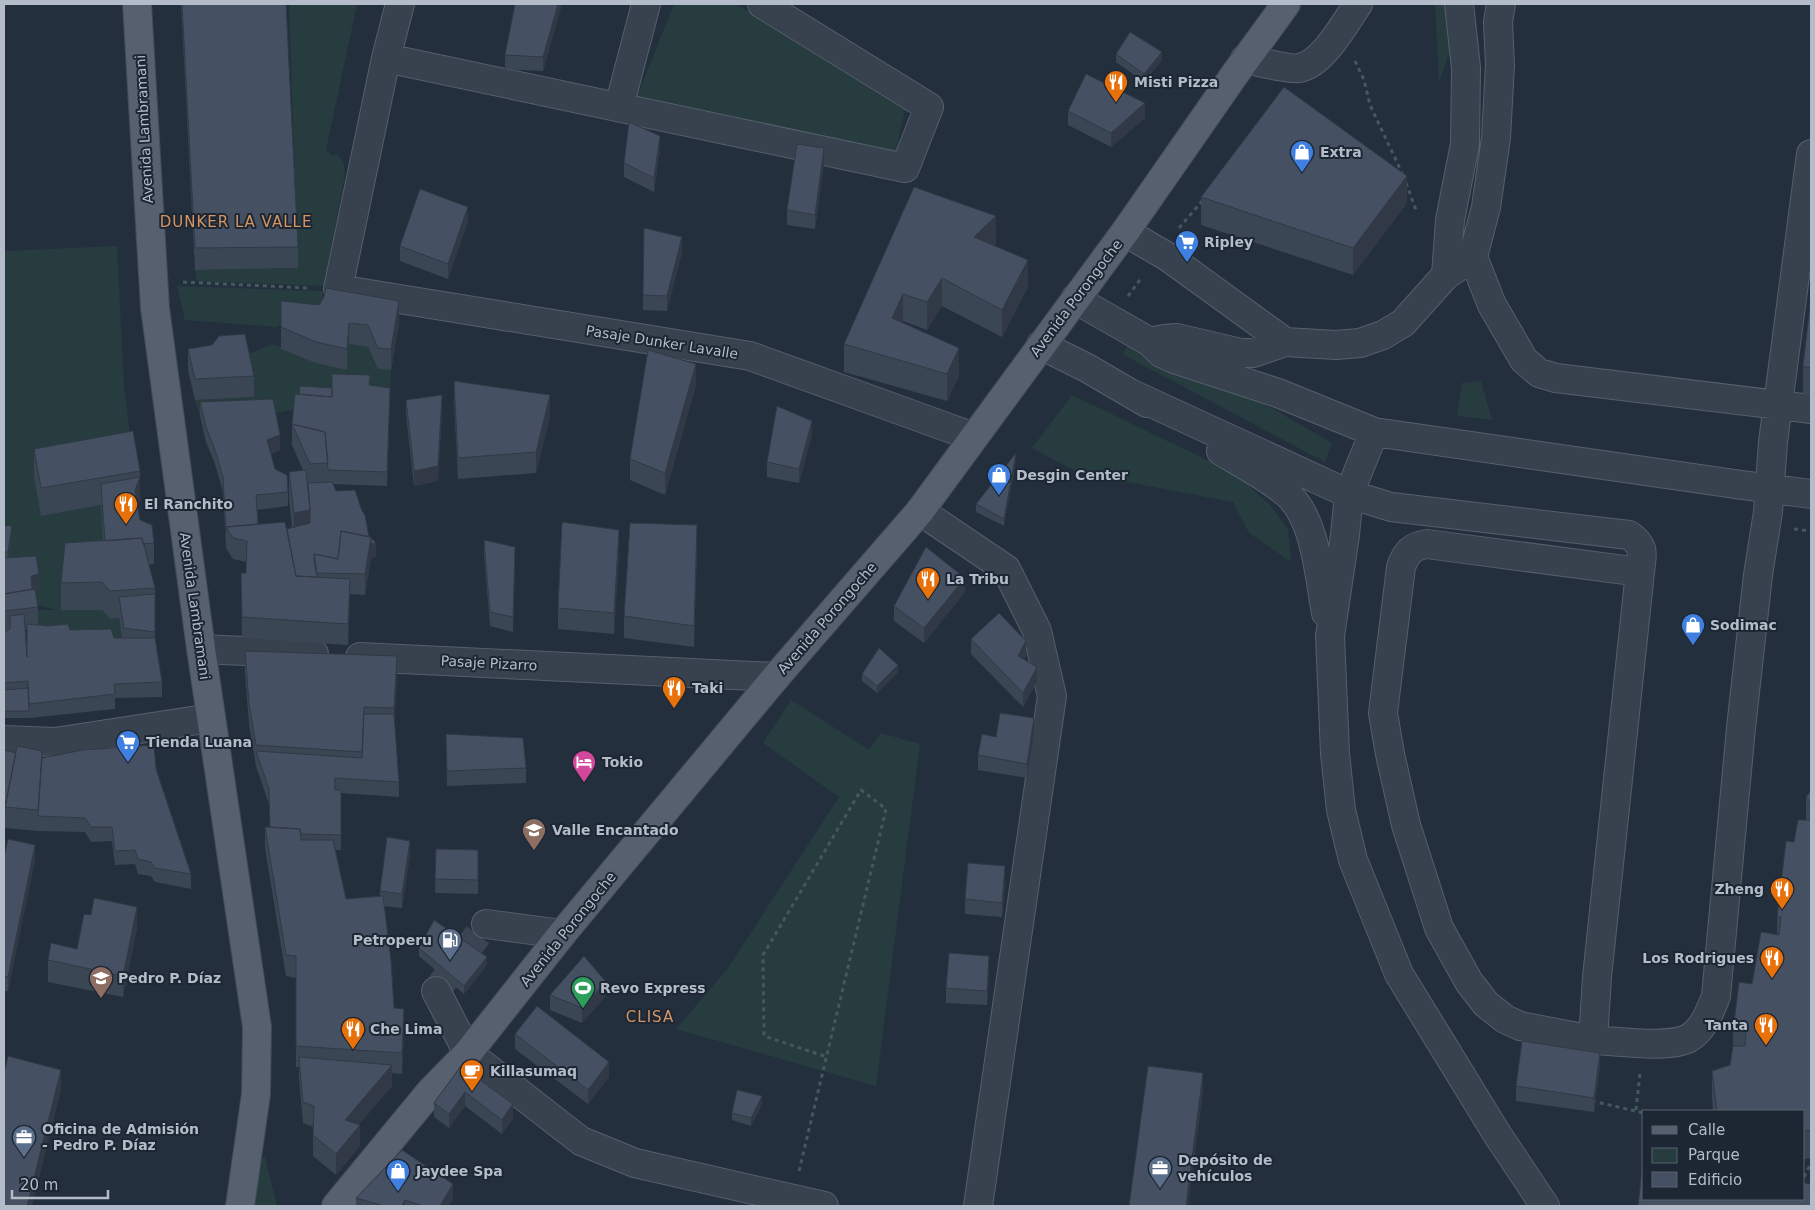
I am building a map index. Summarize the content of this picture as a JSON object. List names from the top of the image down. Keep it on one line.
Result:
{"streets":{"main road":["Avenida Lambramani","Avenida Porongoche"],"street":["Pasaje Dunker Lavalle","Pasaje Pizarro"]},"crossings":[["Avenida Lambramani","Pasaje Pizarro"],["Avenida Porongoche","Pasaje Dunker Lavalle"],["Avenida Porongoche","Pasaje Pizarro"]],"districts":["DUNKER LA VALLE","CLISA"],"places":{"restaurant":["Misti Pizza","El Ranchito","La Tribu","Taki","Zheng","Los Rodrigues","Tanta","Che Lima"],"shop":["Extra","Desgin Center","Sodimac","Jaydee Spa"],"supermarket":["Ripley","Tienda Luana"],"hotel":["Tokio"],"school or university":["Valle Encantado","Pedro P. Díaz"],"fuel station":["Petroperu"],"sports":["Revo Express"],"cafe":["Killasumaq"],"office":["Oficina de Admisión - Pedro P. Díaz","Depósito de vehículos"]},"legend":["Calle","Parque","Edificio"],"scale_bar":"20 m"}
